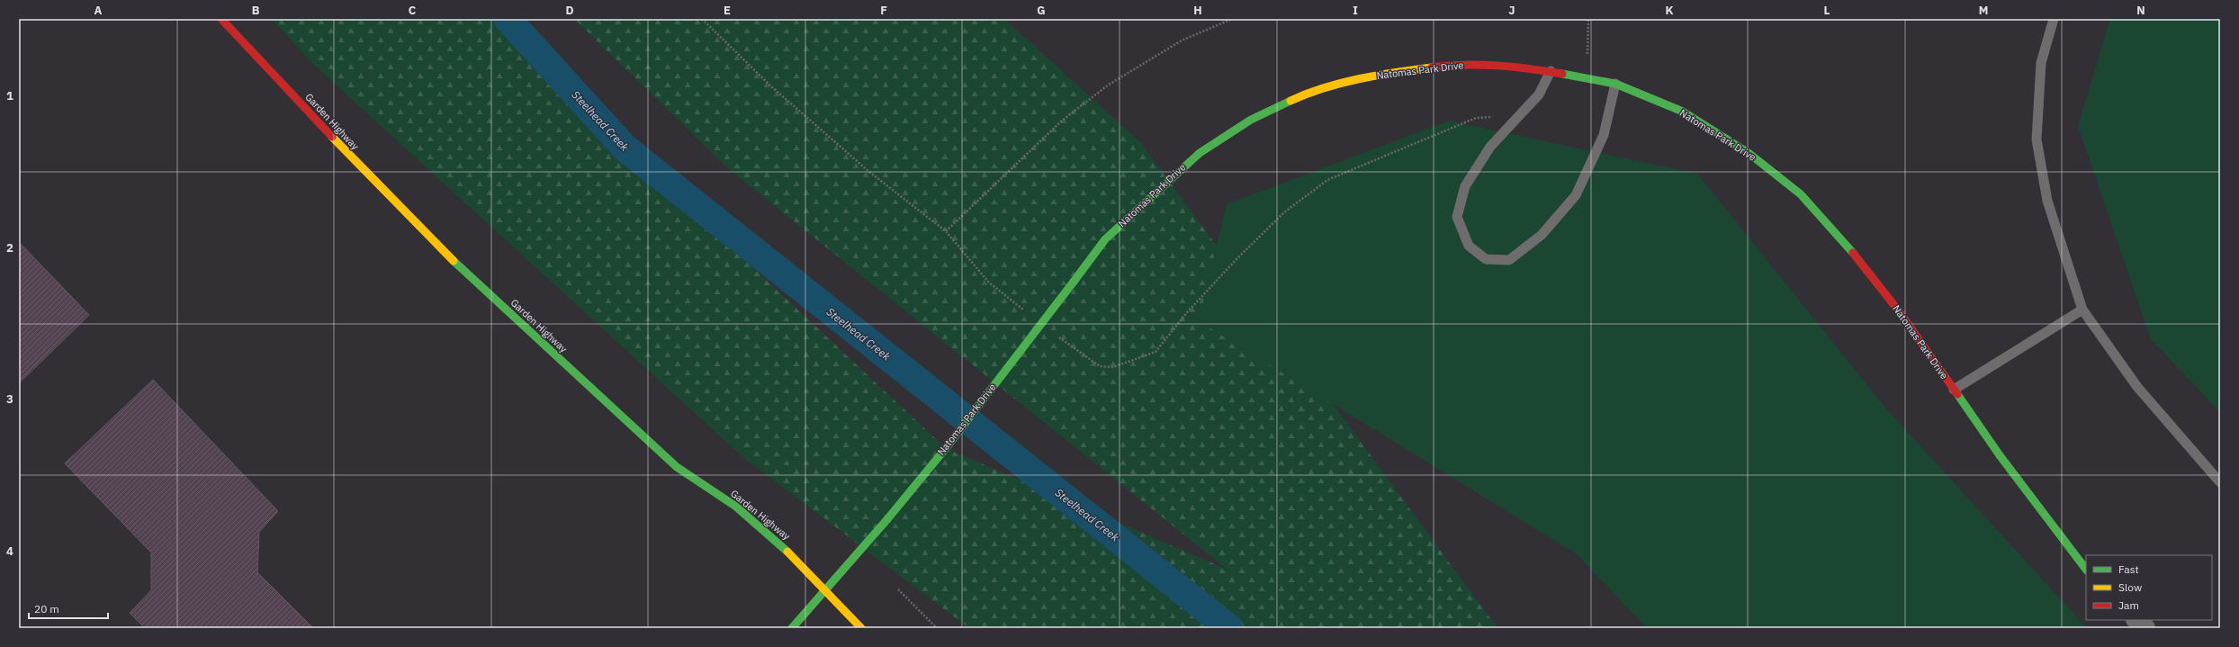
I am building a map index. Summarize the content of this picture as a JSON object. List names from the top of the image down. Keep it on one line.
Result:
{"streets":{"street":["Natomas Park Drive","Garden Highway"]},"crossings":[["Natomas Park Drive","Garden Highway"]],"water":["Steelhead Creek"],"legend":["Fast","Slow","Jam"],"scale_bar":"20 m","grid":{"columns":["A","B","C","D","E","F","G","H","I","J","K","L","M","N"],"rows":["1","2","3","4"]}}
